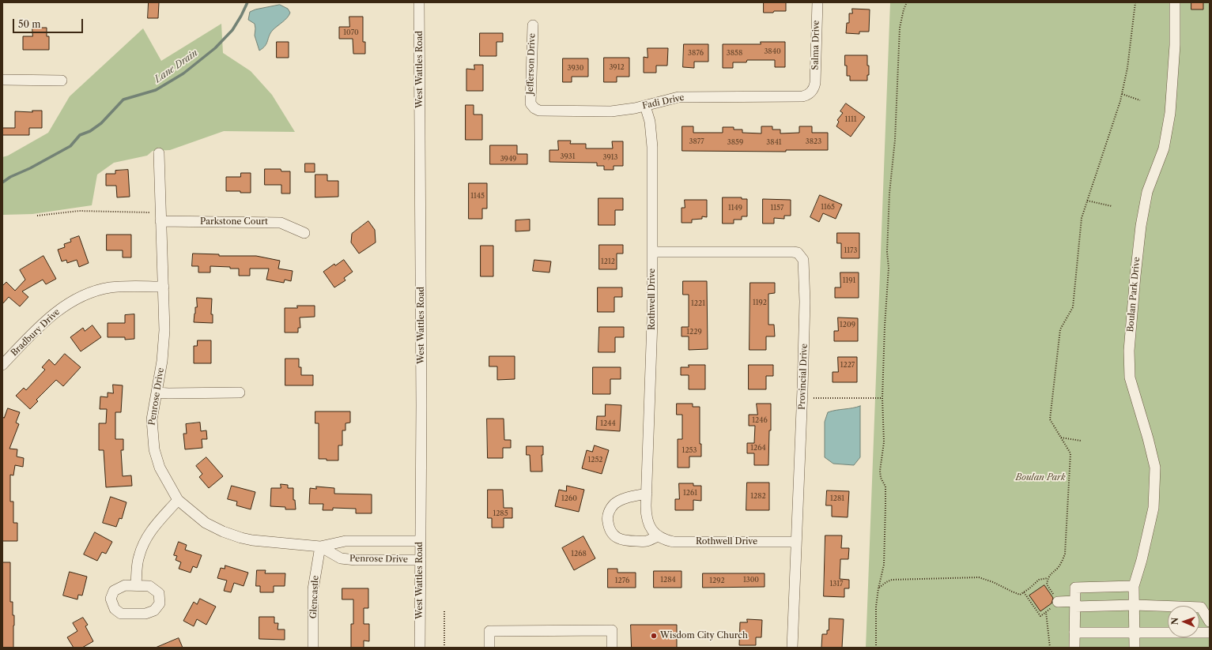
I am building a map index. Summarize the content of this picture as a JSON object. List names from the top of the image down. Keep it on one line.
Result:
{"streets":{"street":["Salma Drive","Jefferson Drive","West Wattles Road","Fadi Drive","Parkstone Court","Boulan Park Drive","Rothwell Drive","Bradbury Drive","Provincial Drive","Penrose Drive","Glencastle"]},"crossings":[["Salma Drive","Fadi Drive"],["Jefferson Drive","Fadi Drive"],["West Wattles Road","Penrose Drive"],["Fadi Drive","Rothwell Drive"],["Parkstone Court","Penrose Drive"],["Rothwell Drive","Provincial Drive"],["Bradbury Drive","Penrose Drive"],["Penrose Drive","Glencastle"]],"water":["Lane Drain"],"parks":["Boulan Park"],"places":["Wisdom City Church"],"house_numbers":["1070","3840","3876","3858","3912","3930","1111","3877","3823","3859","3841","3931","3913","3949","1145","1165","1149","1157","1173","1212","1191","1192","1221","1209","1229","1227","1246","1244","1264","1253","1252","1261","1282","1260","1281","1285","1268","1284","1300","1276","1292","1317"],"scale_bar":"50 m","north":"left"}
